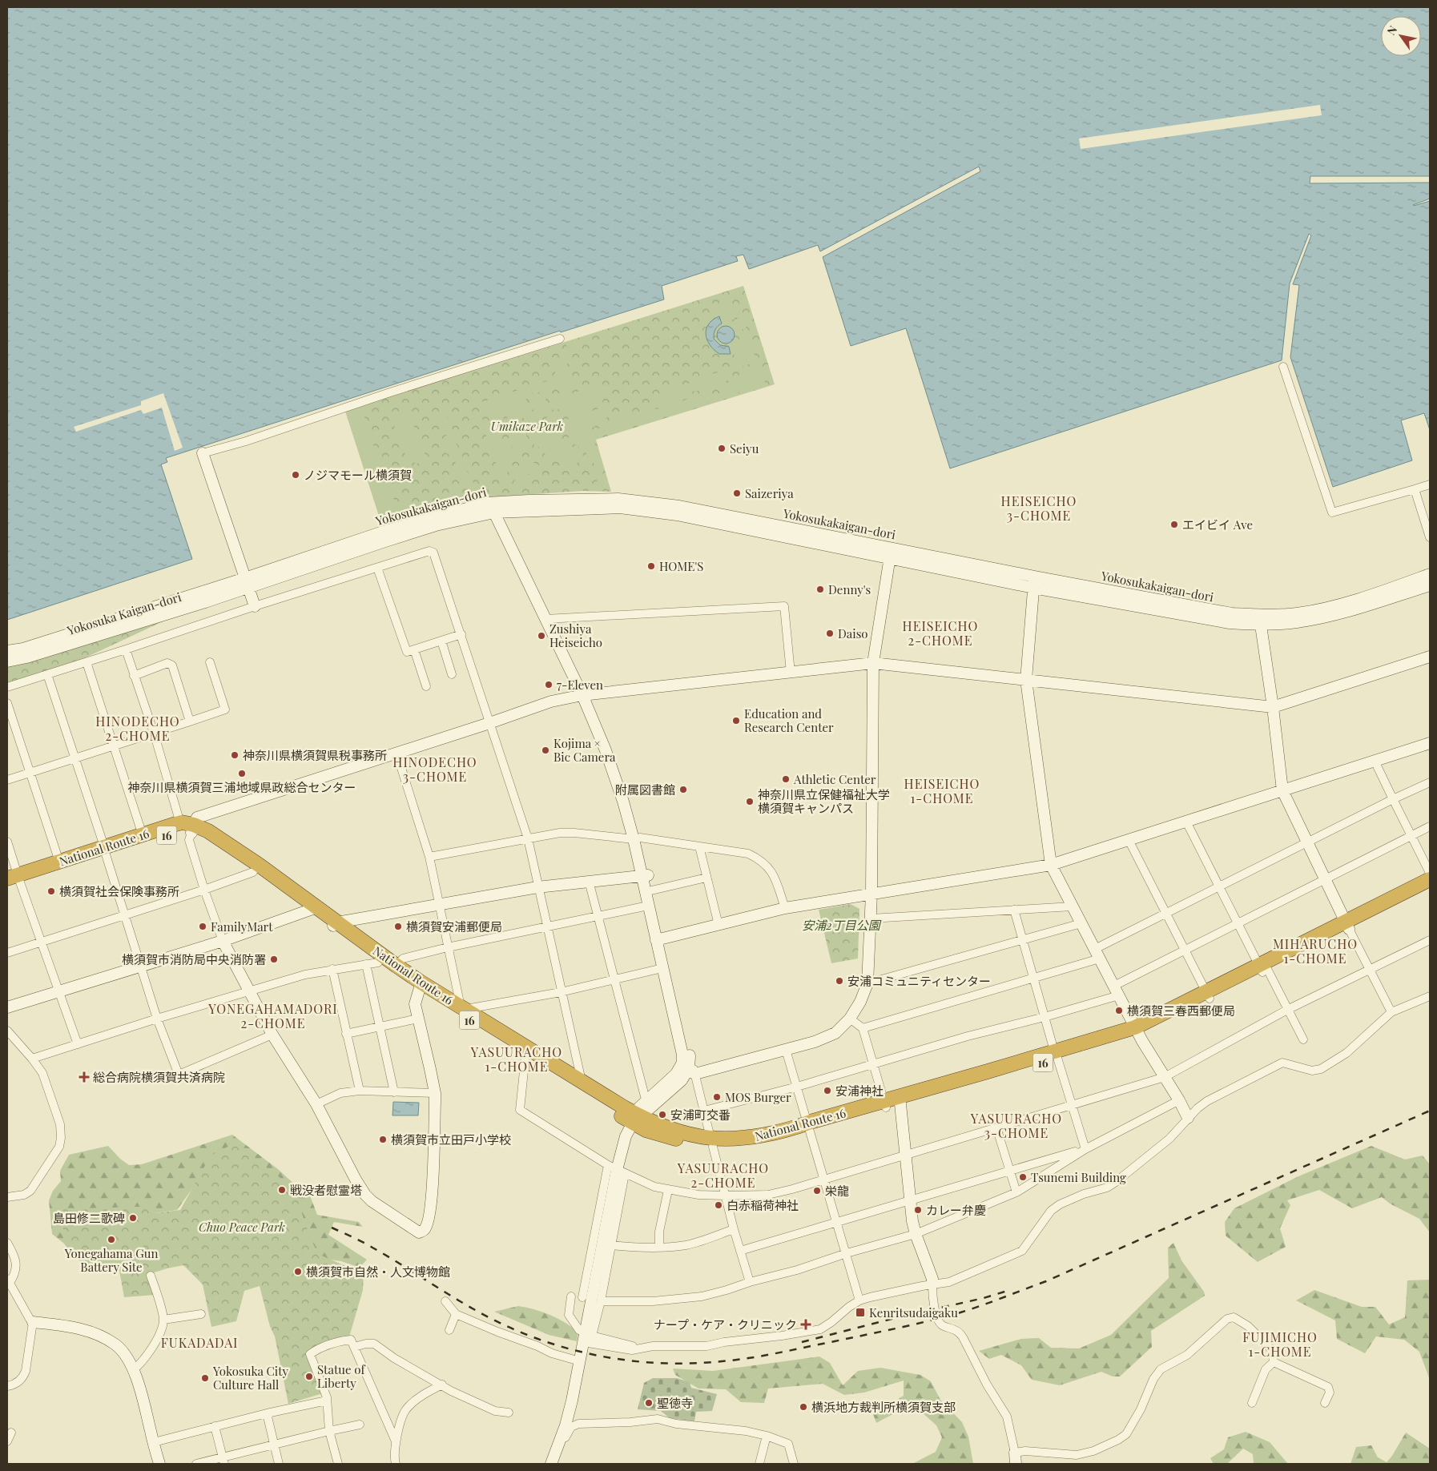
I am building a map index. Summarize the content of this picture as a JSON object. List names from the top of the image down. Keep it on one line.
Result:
{"streets":{"highway":["16","National Route 16"],"street":["Yokosukakaigan-dori","Yokosuka Kaigan-dori"]},"crossings":[["Yokosukakaigan-dori","Yokosuka Kaigan-dori"]],"districts":["HEISEICHO 3-CHOME","HEISEICHO 2-CHOME","HINODECHO 2-CHOME","HINODECHO 3-CHOME","HEISEICHO 1-CHOME","MIHARUCHO 1-CHOME","YONEGAHAMADORI 2-CHOME","YASUURACHO 1-CHOME","YASUURACHO 3-CHOME","YASUURACHO 2-CHOME","FUJIMICHO 1-CHOME","FUKADADAI"],"parks":["Umikaze Park","安浦2丁目公園","Chuo Peace Park"],"places":{"other":["Seiyu","ノジマモール横須賀","Saizeriya","エイビイ Ave","HOME'S","Denny's","Daiso","Zushiya Heiseicho","7-Eleven","Education and Research Center","Kojima × Bic Camera","神奈川県横須賀県税事務所","神奈川県横須賀三浦地域県政総合センター","Athletic Center","附属図書館","神奈川県立保健福祉大学 横須賀キャンパス","横須賀社会保険事務所","FamilyMart","横須賀安浦郵便局","横須賀市消防局中央消防署","安浦コミュニティセンター","横須賀三春西郵便局","安浦神社","MOS Burger","安浦町交番","横須賀市立田戸小学校","Tsunemi Building","戦没者慰霊塔","栄龍","白赤稲荷神社","カレー弁慶","島田修二歌碑","Yonegahama Gun Battery Site","横須賀市自然・人文博物館","Statue of Liberty","Yokosuka City Culture Hall","聖徳寺","横浜地方裁判所横須賀支部"],"health":["総合病院横須賀共済病院","ナープ・ケア・クリニック"],"transit":["Kenritsudaigaku"]},"north":"top left"}
